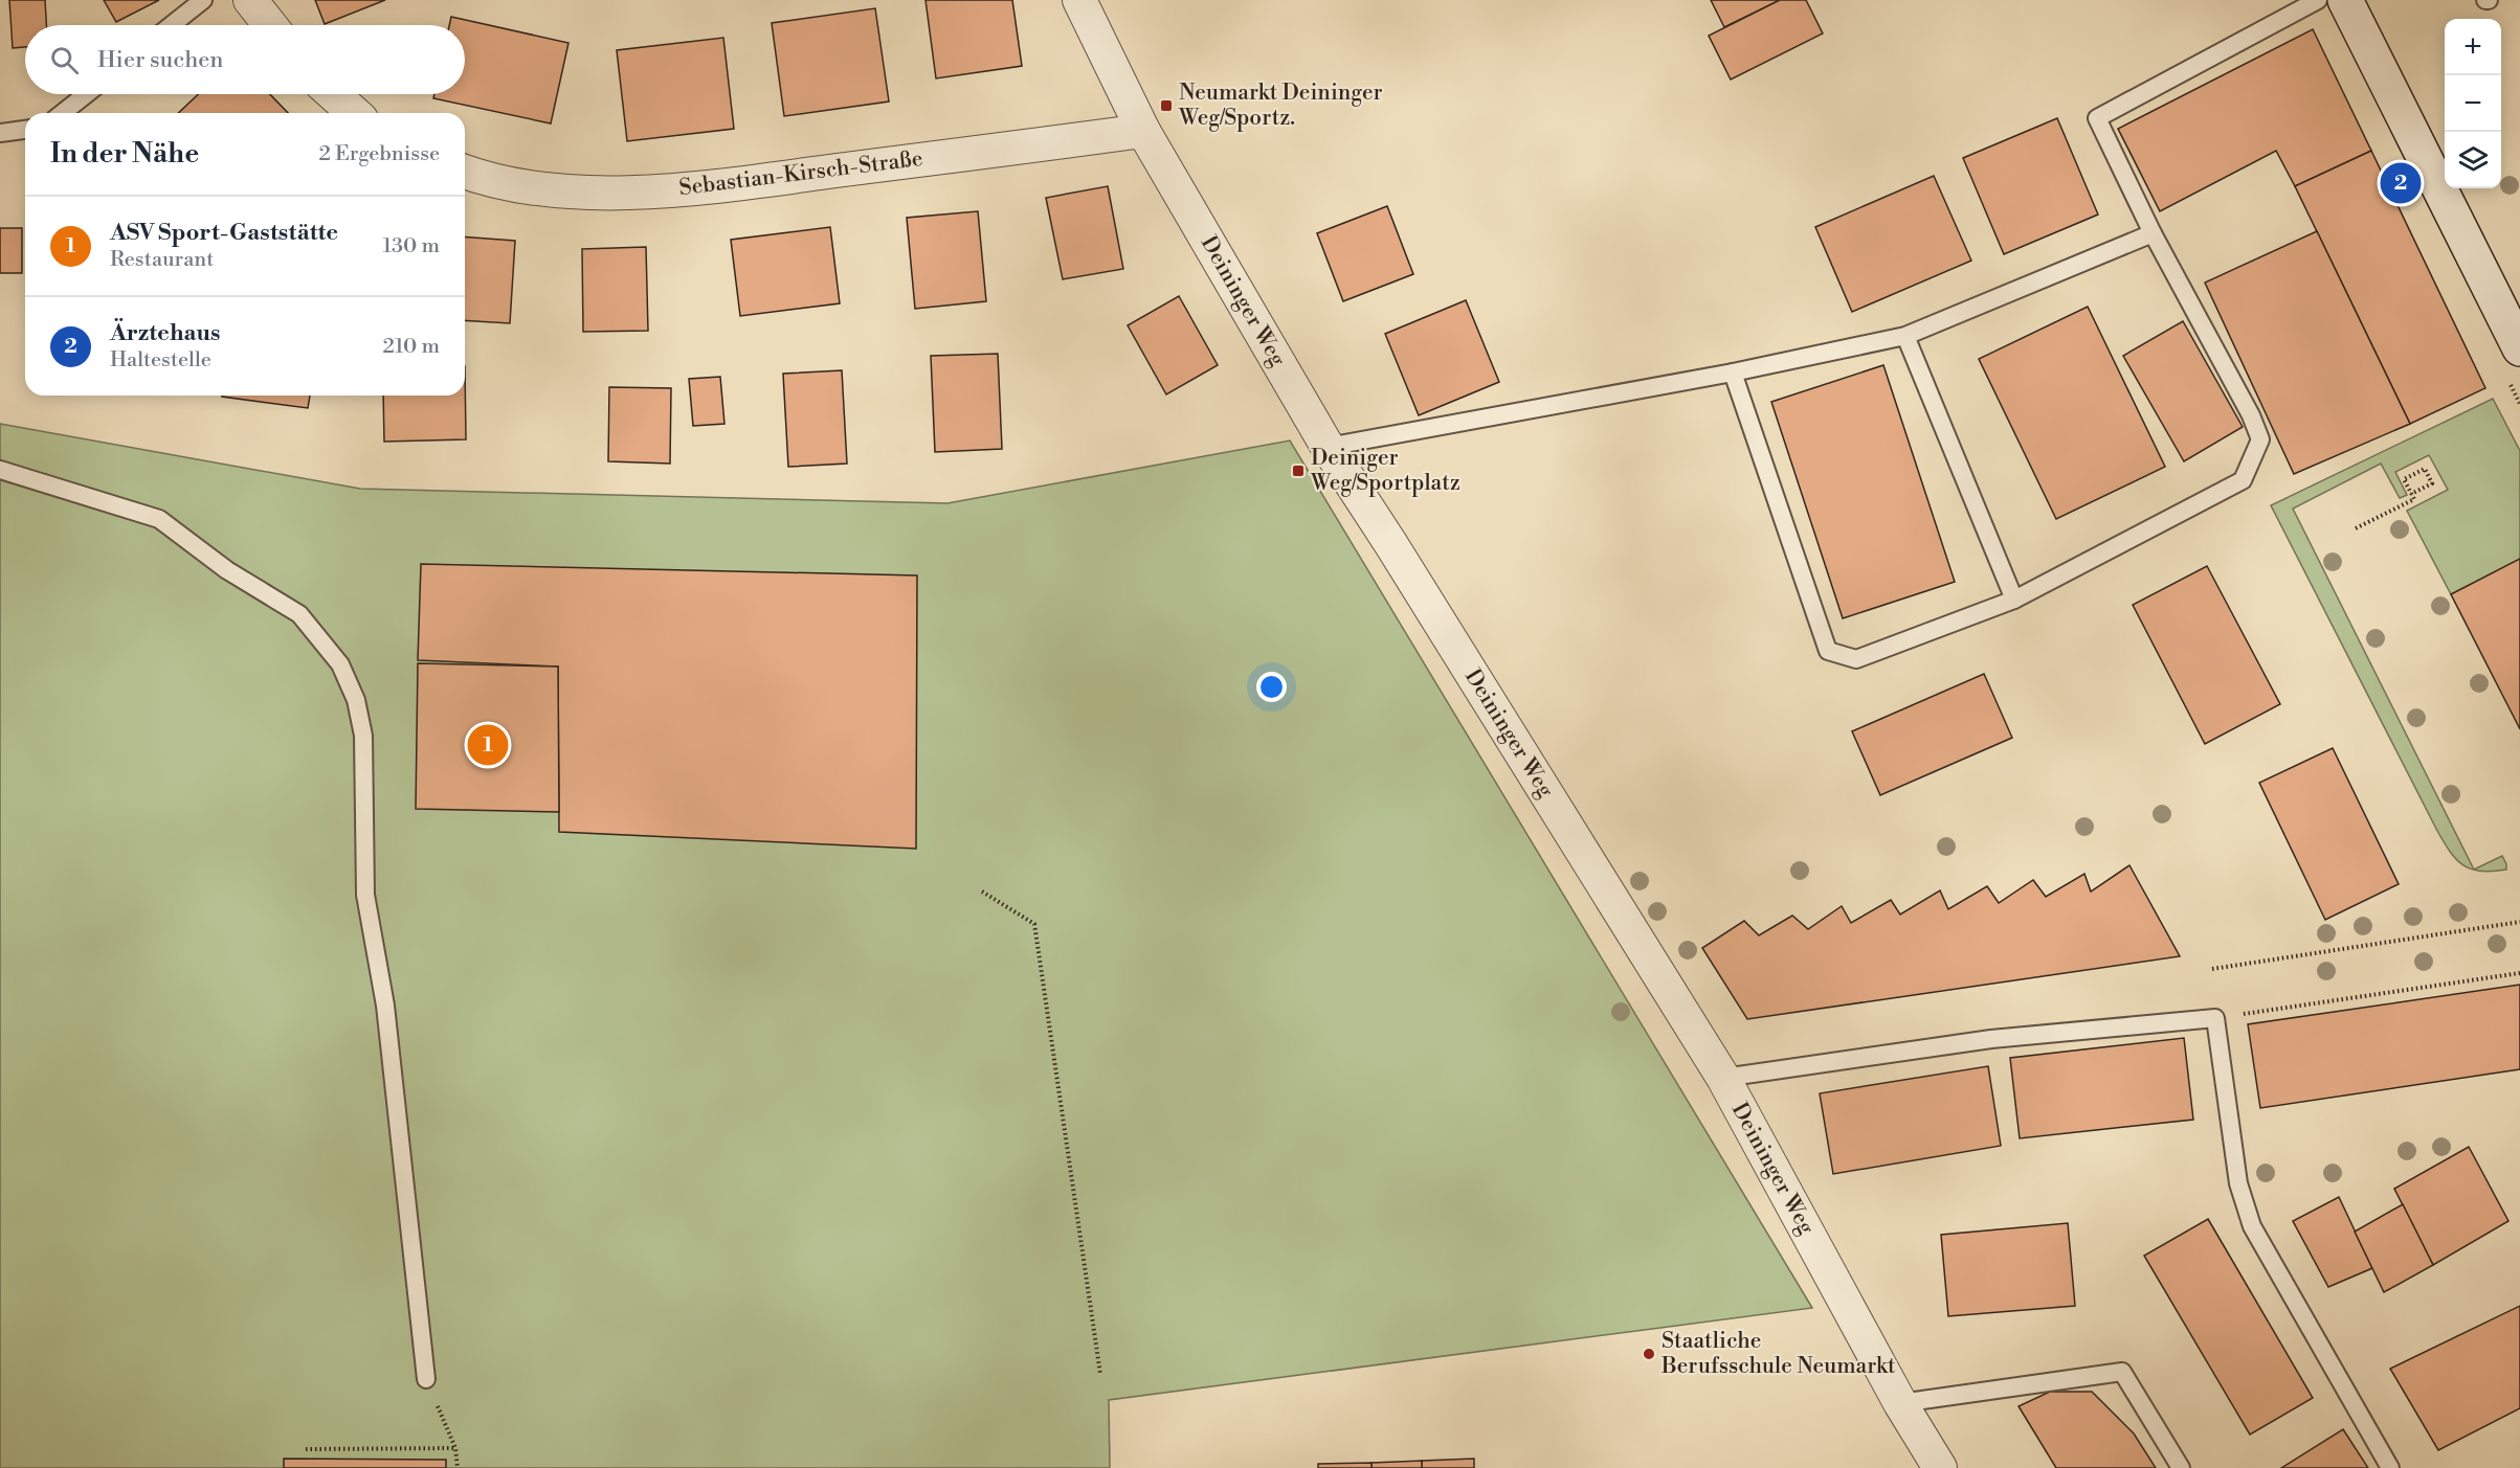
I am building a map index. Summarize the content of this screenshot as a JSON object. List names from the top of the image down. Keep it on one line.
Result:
{"streets":{"street":["Sebastian-Kirsch-Straße","Deininger Weg"]},"crossings":[["Sebastian-Kirsch-Straße","Deininger Weg"]],"places":{"transit":["Neumarkt Deininger Weg/Sportz.","Deiniger Weg/Sportplatz"],"other":["Staatliche Berufsschule Neumarkt"]},"page":{"map_buttons":["+","−"],"search":"Hier suchen","heading":["In der Nähe","2 Ergebnisse"],"pins":["2","1"],"list":[{"mark":"1","name":"ASV Sport-Gaststätte","note":"Restaurant","value":"130 m"},{"mark":"2","name":"Ärztehaus","note":"Haltestelle","value":"210 m"}]}}
